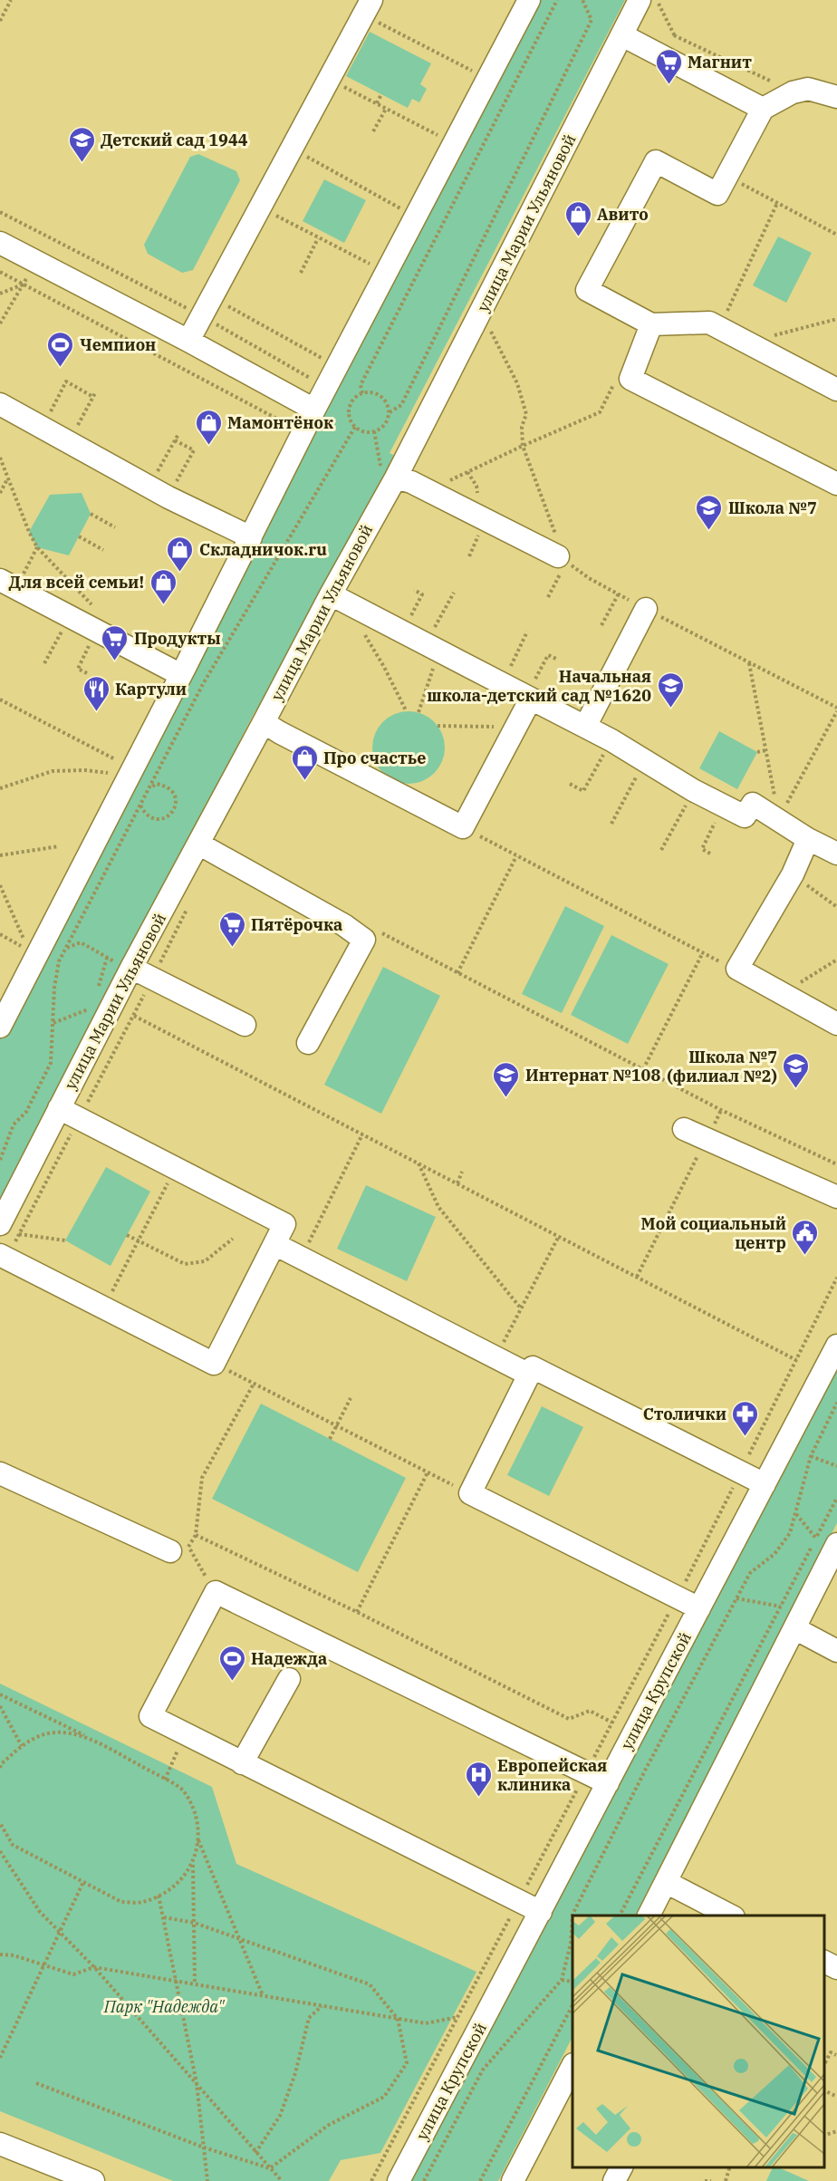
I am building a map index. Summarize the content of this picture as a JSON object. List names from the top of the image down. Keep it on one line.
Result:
{"streets":{"street":["улица Марии Ульяновой","улица Крупской"]},"parks":["Парк \"Надежда\""],"places":{"supermarket":["Магнит","Продукты","Пятёрочка"],"school or university":["Детский сад 1944","Школа №7","Начальная школа-детский сад №1620","Школа №7 (филиал №2)","Интернат №108"],"shop":["Авито","Мамонтёнок","Складничок.ru","Для всей семьи!","Про счастье"],"sports":["Чемпион","Надежда"],"restaurant":["Картули"],"public building":["Мой социальный центр"],"pharmacy":["Столички"],"hospital":["Европейская клиника"]}}
